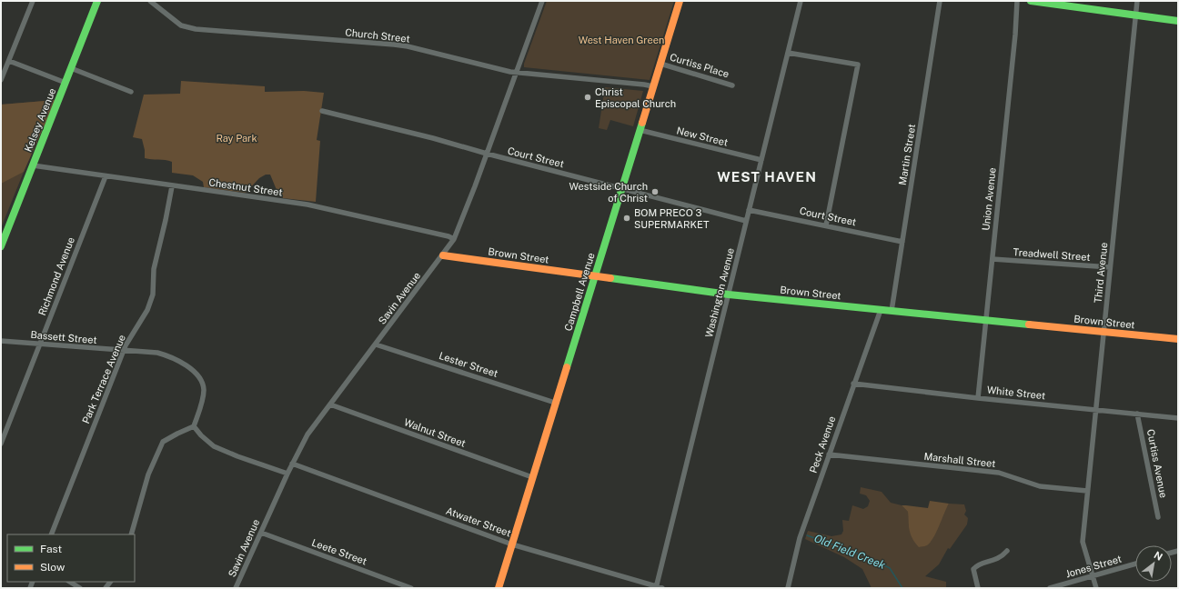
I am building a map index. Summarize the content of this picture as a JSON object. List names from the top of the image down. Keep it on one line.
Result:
{"streets":{"street":["Church Street","Curtiss Place","Kelsey Avenue","New Street","Martin Street","Court Street","Chestnut Street","Union Avenue","Treadwell Street","Brown Street","Third Avenue","Richmond Avenue","Campbell Avenue","Washington Avenue","Savin Avenue","Bassett Street","Lester Street","Park Terrace Avenue","White Street","Walnut Street","Peck Avenue","Marshall Street","Curtiss Avenue","Atwater Street","Leete Street","Jones Street"]},"crossings":[["Church Street","Campbell Avenue"],["Church Street","Savin Avenue"],["Curtiss Place","Campbell Avenue"],["Kelsey Avenue","Chestnut Street"],["New Street","Campbell Avenue"],["New Street","Washington Avenue"],["Martin Street","Court Street"],["Martin Street","Brown Street"],["Court Street","Campbell Avenue"],["Court Street","Washington Avenue"],["Court Street","Savin Avenue"],["Chestnut Street","Richmond Avenue"],["Chestnut Street","Savin Avenue"],["Chestnut Street","Park Terrace Avenue"],["Union Avenue","Treadwell Street"],["Union Avenue","Brown Street"],["Union Avenue","White Street"],["Treadwell Street","Third Avenue"],["Brown Street","Third Avenue"],["Brown Street","Campbell Avenue"],["Brown Street","Washington Avenue"],["Brown Street","Savin Avenue"],["Brown Street","Peck Avenue"],["Third Avenue","White Street"],["Third Avenue","Marshall Street"],["Third Avenue","Jones Street"],["Richmond Avenue","Bassett Street"],["Campbell Avenue","Lester Street"],["Campbell Avenue","Walnut Street"],["Campbell Avenue","Atwater Street"],["Washington Avenue","Atwater Street"],["Savin Avenue","Lester Street"],["Savin Avenue","Walnut Street"],["Savin Avenue","Atwater Street"],["Savin Avenue","Leete Street"],["Bassett Street","Park Terrace Avenue"],["White Street","Peck Avenue"],["White Street","Curtiss Avenue"],["Peck Avenue","Marshall Street"]],"districts":["WEST HAVEN"],"water":["Old Field Creek"],"parks":["West Haven Green","Ray Park"],"places":["Christ Episcopal Church","Westside Church of Christ","BOM PRECO 3 SUPERMARKET"],"legend":["Fast","Slow"],"north":"top right"}
